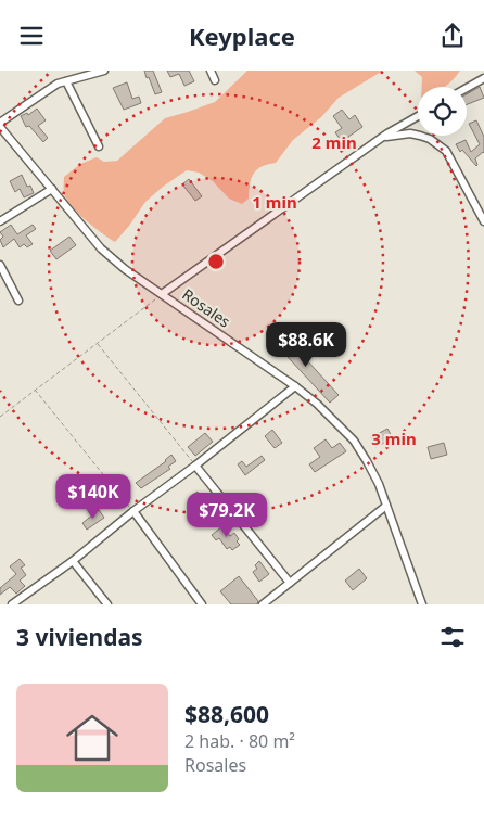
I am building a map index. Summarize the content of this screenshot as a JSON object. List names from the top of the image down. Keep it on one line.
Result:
{"streets":{"street":["Rosales"]},"page":{"header":"Keyplace","price":["$88.6K","$140K","$79.2K"],"heading":"3 viviendas","list":[{"name":"$88,600","note":"2 hab. · 80 m² · Rosales"}]},"rings":["2 min","1 min","3 min"]}
